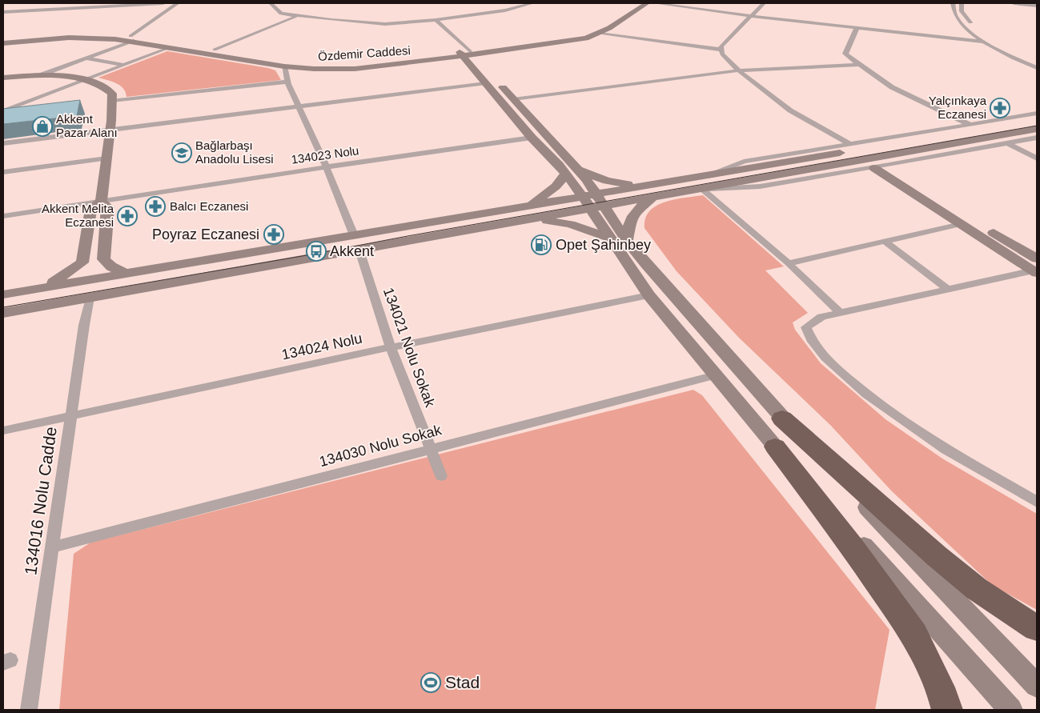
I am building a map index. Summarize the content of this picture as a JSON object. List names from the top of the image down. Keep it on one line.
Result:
{"streets":{"main road":["Özdemir Caddesi"],"street":["134023 Nolu","134024 Nolu","134021 Nolu Sokak","134030 Nolu Sokak","134016 Nolu Cadde"]},"crossings":[["134024 Nolu","134021 Nolu Sokak"],["134024 Nolu","134016 Nolu Cadde"],["134021 Nolu Sokak","134030 Nolu Sokak"],["134030 Nolu Sokak","134016 Nolu Cadde"]],"places":{"pharmacy":["Yalçınkaya Eczanesi","Balcı Eczanesi","Akkent Melita Eczanesi","Poyraz Eczanesi"],"shop":["Akkent Pazar Alanı"],"school or university":["Bağlarbaşı Anadolu Lisesi"],"fuel station":["Opet Şahinbey"],"bus stop":["Akkent"],"sports":["Stad"]}}
